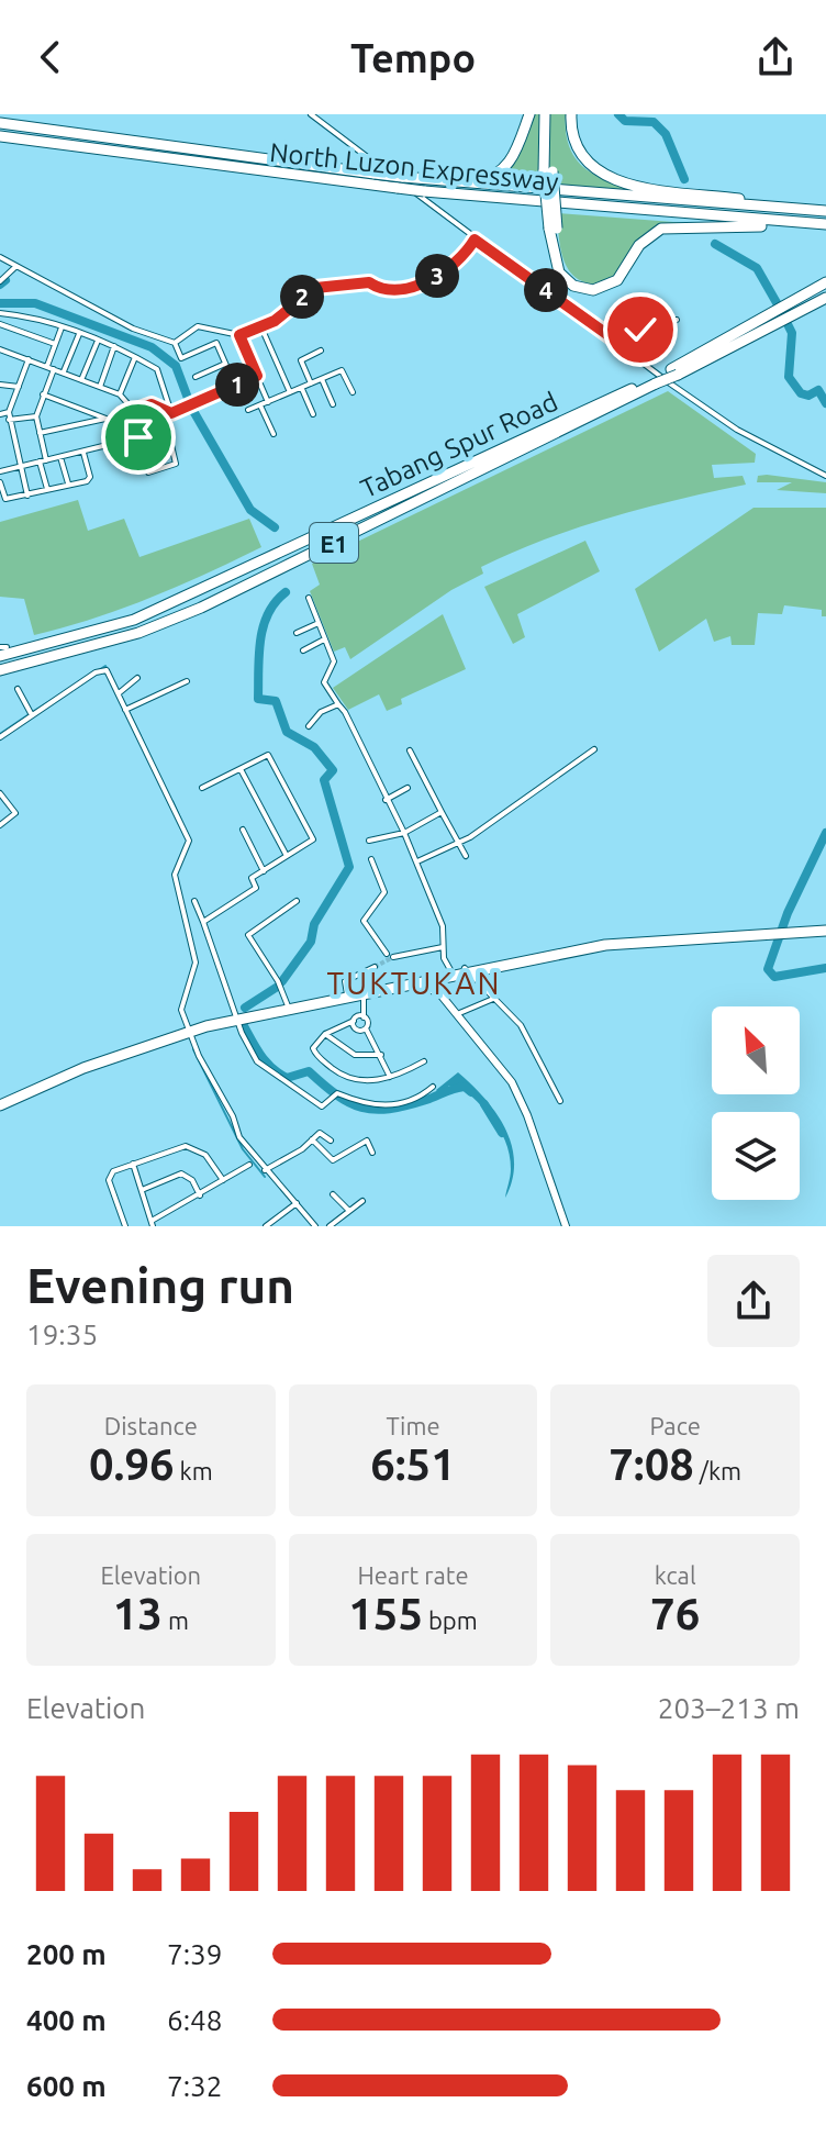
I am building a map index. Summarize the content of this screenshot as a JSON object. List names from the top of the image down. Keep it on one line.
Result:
{"streets":{"highway":["North Luzon Expressway","Tabang Spur Road","E1"]},"districts":["TUKTUKAN"],"north":"top left","page":{"header":"Tempo","pins":["3","4","2","1"],"heading":["Evening run","19:35"],"stats":[["Distance","0.96 km"],["Time","6:51"],["Pace","7:08 /km"],["Elevation","13 m"],["Heart rate","155 bpm"],["kcal","76"]],"chart":["Elevation","203–213 m"],"list":[{"name":"200 m","note":"7:39"},{"name":"400 m","note":"6:48"},{"name":"600 m","note":"7:32"}]}}
